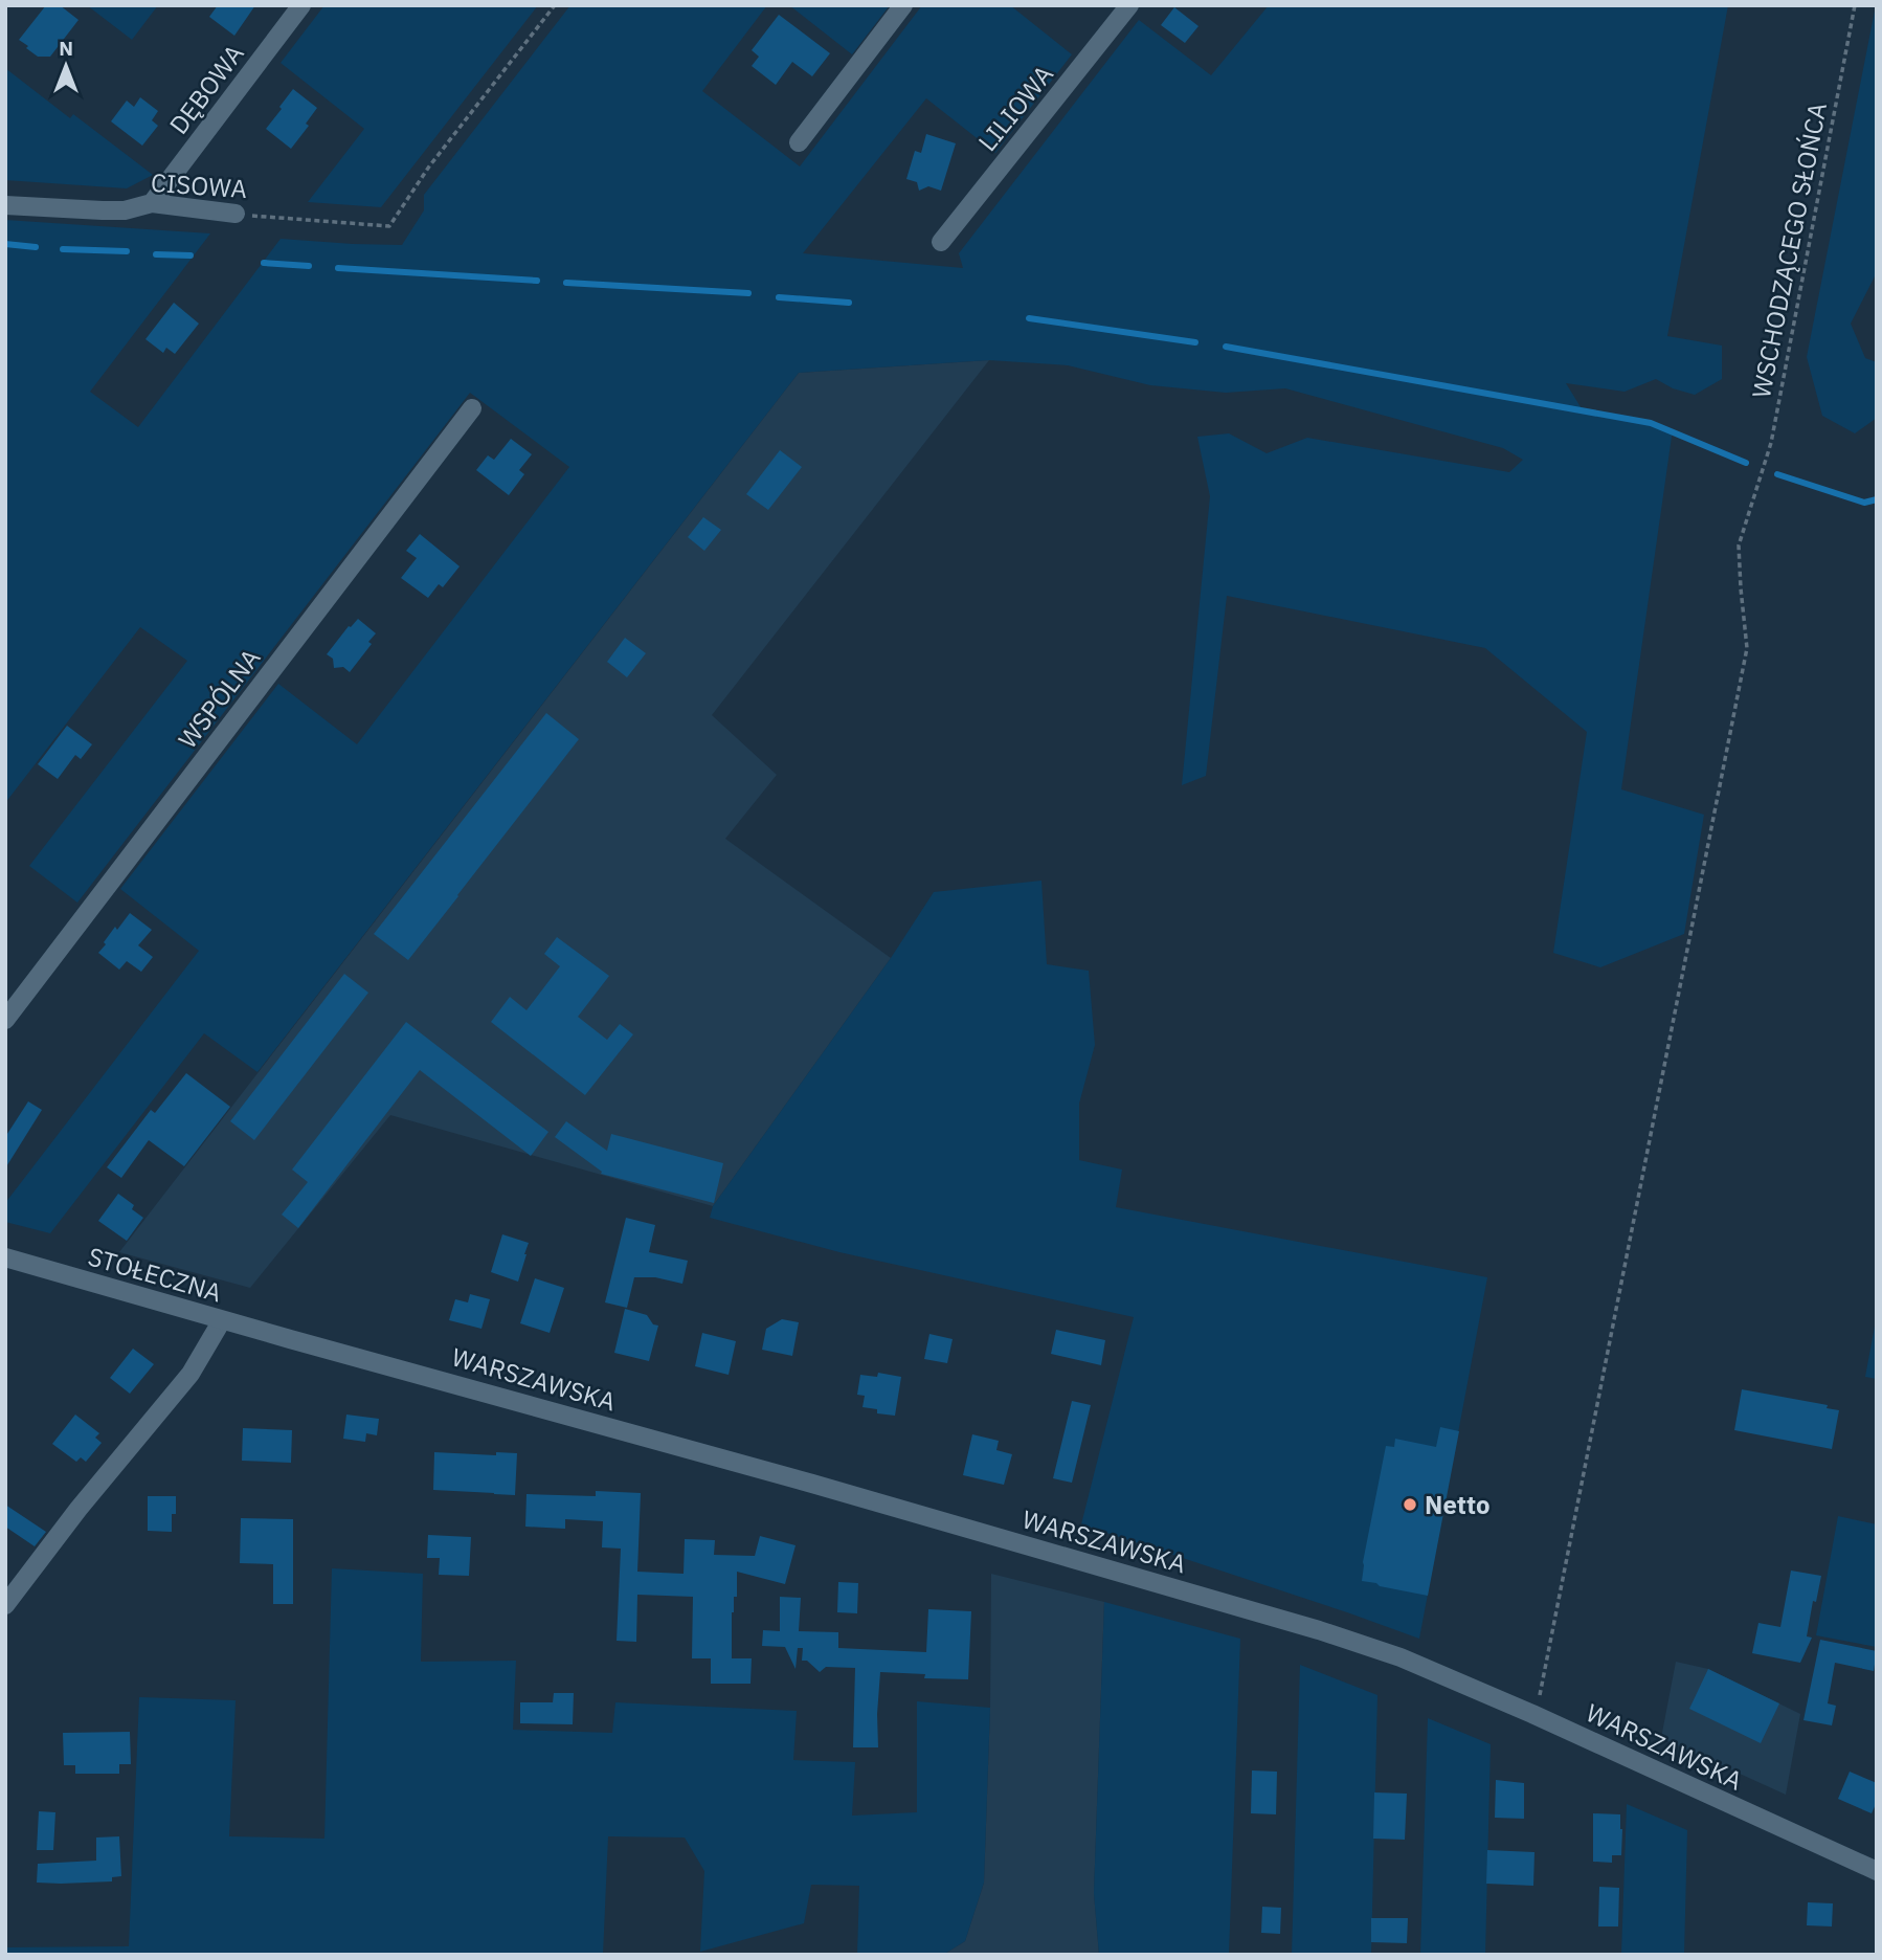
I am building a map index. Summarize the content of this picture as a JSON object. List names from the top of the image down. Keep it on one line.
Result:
{"streets":{"street":["DĘBOWA","LILIOWA","CISOWA","WSPÓLNA","STOŁECZNA","WARSZAWSKA"],"path":["WSCHODZĄCEGO SŁOŃCA"]},"crossings":[["DĘBOWA","CISOWA"],["WSCHODZĄCEGO SŁOŃCA","WARSZAWSKA"],["STOŁECZNA","WARSZAWSKA"]],"places":["Netto"],"north":"top"}
